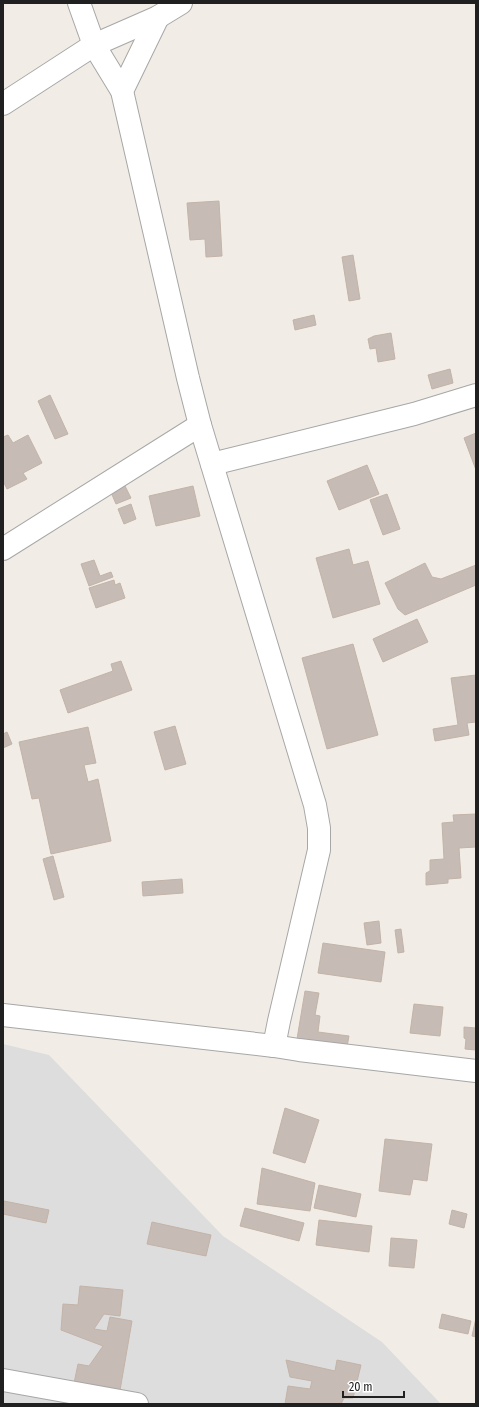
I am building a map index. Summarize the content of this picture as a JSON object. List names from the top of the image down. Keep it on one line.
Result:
{"scale_bar":"20 m"}
